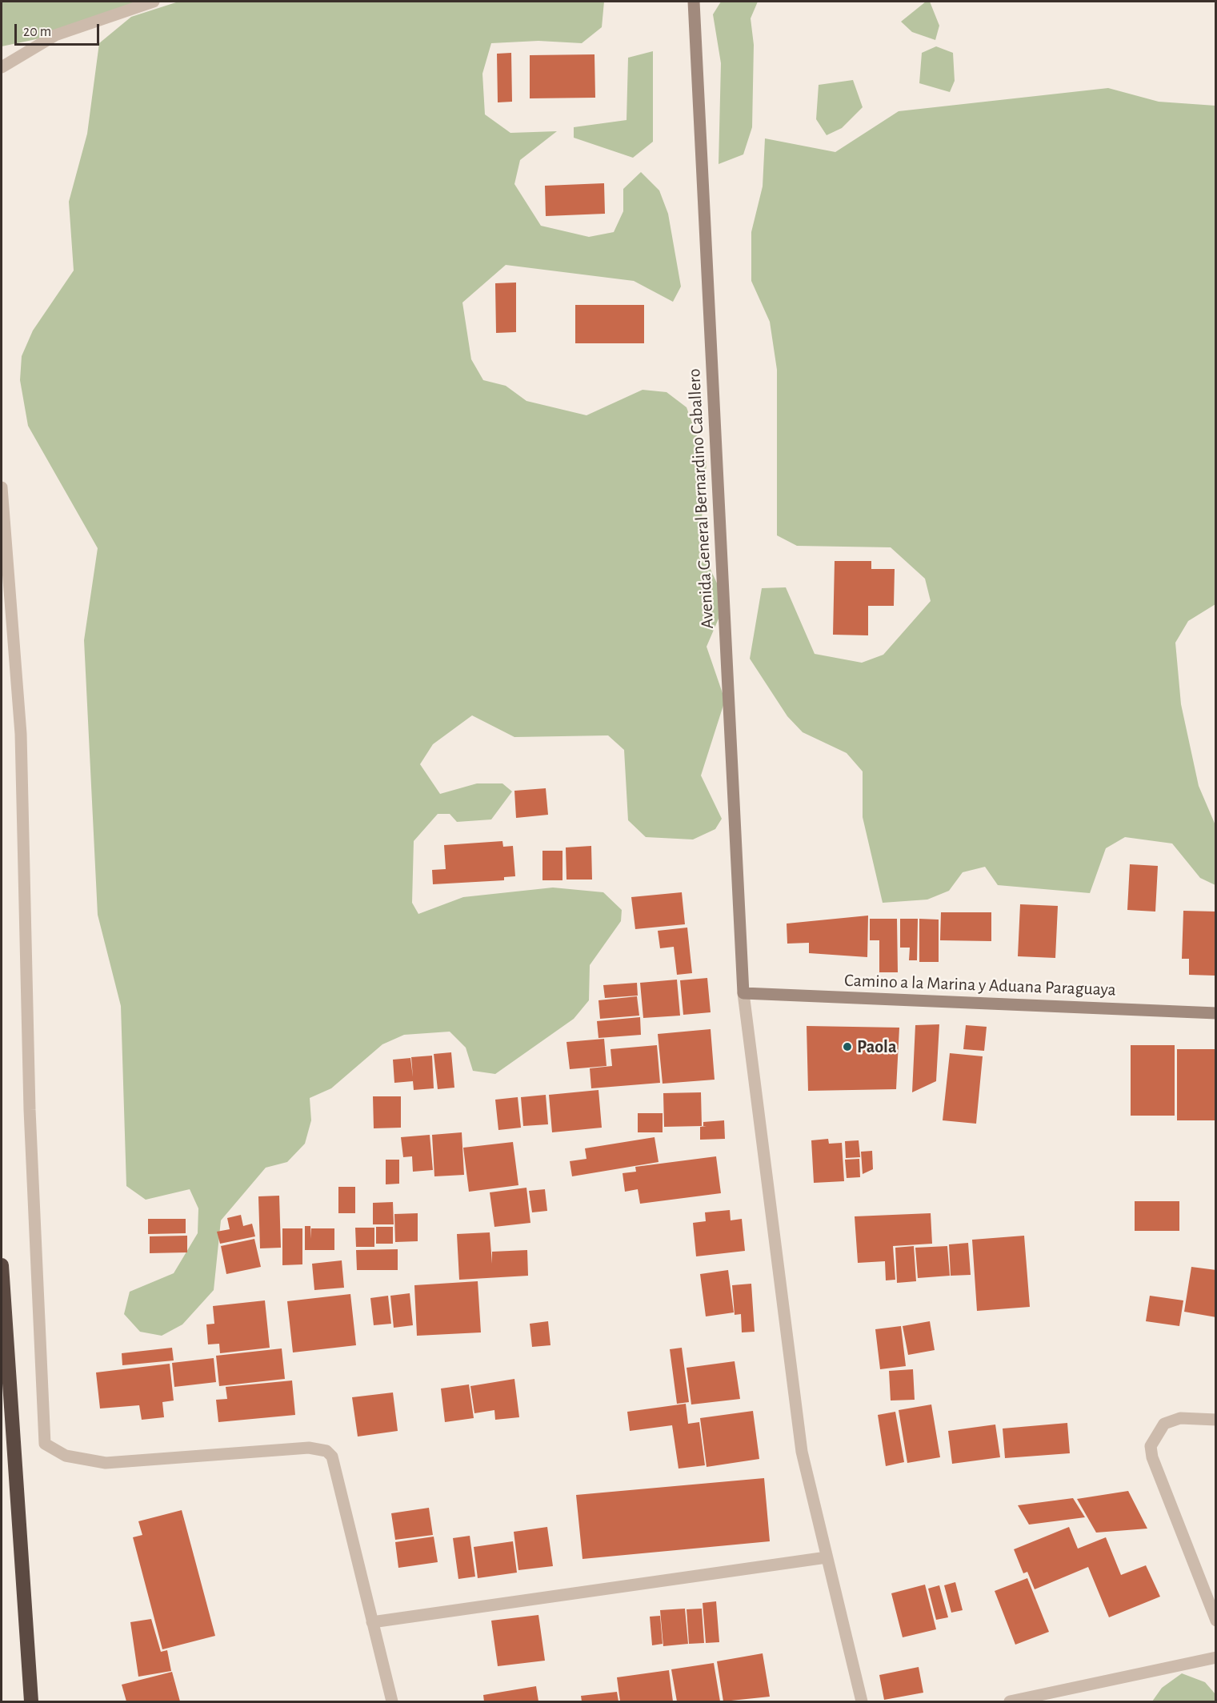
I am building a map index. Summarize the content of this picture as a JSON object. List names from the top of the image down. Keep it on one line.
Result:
{"streets":{"street":["Avenida General Bernardino Caballero","Camino a la Marina y Aduana Paraguaya"]},"crossings":[["Avenida General Bernardino Caballero","Camino a la Marina y Aduana Paraguaya"]],"places":["Paola"],"scale_bar":"20 m"}
